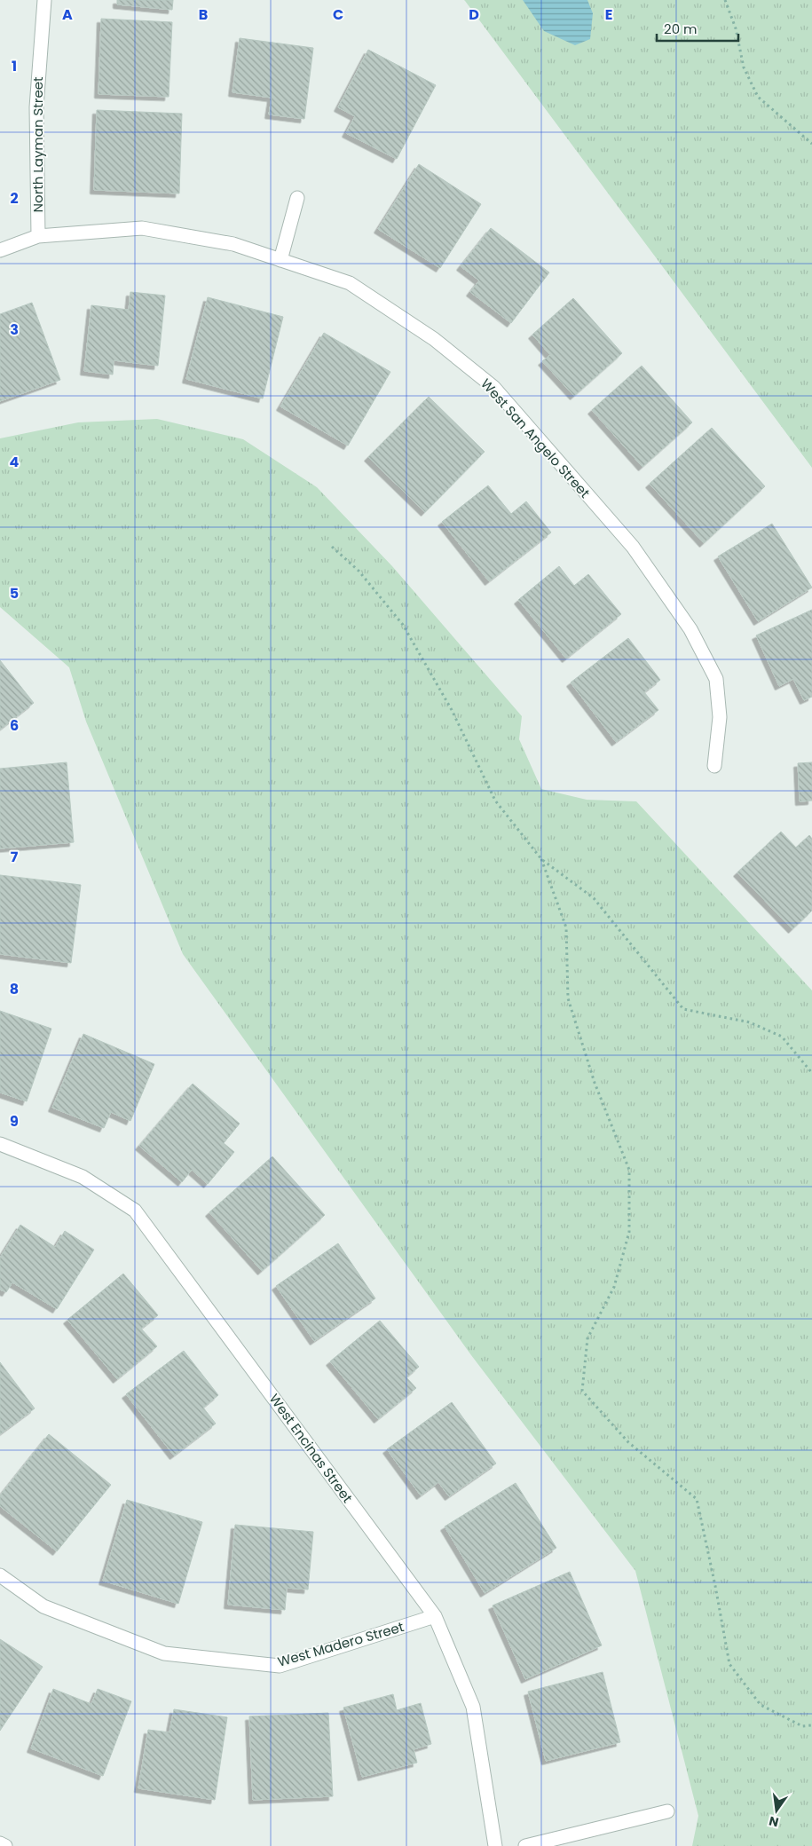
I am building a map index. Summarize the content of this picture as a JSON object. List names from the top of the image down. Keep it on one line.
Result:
{"streets":{"street":["North Layman Street","West San Angelo Street","West Encinas Street","West Madero Street"]},"crossings":[["North Layman Street","West San Angelo Street"],["West Encinas Street","West Madero Street"]],"scale_bar":"20 m","north":"bottom","grid":{"columns":["A","B","C","D","E"],"rows":["1","2","3","4","5","6","7","8","9"]}}
